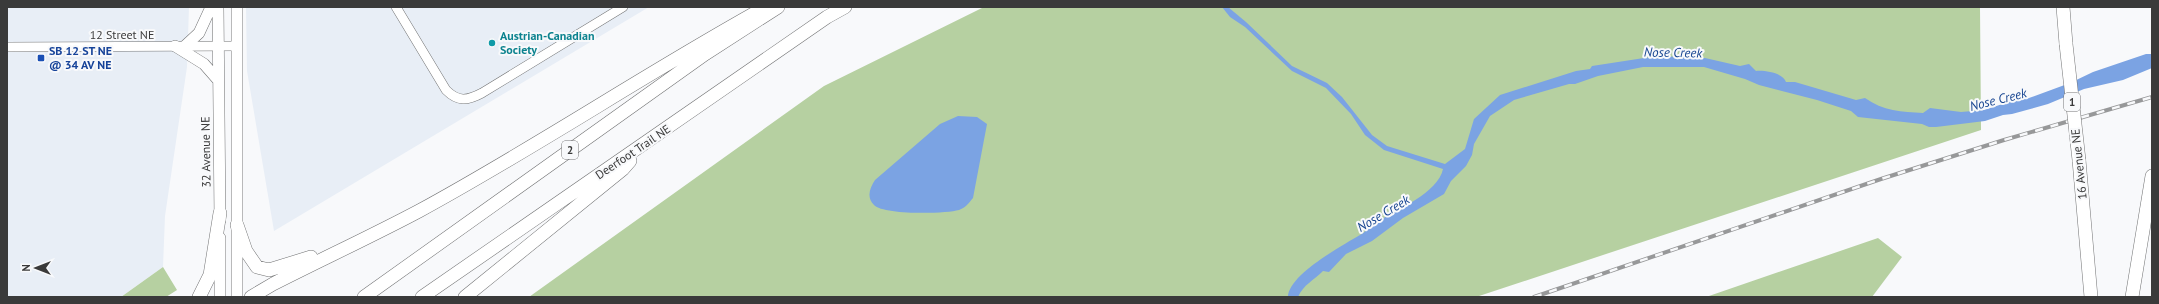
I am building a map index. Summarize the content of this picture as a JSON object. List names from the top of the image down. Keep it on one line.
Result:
{"streets":{"highway":["1","2","Deerfoot Trail NE","16 Avenue NE"],"main road":["32 Avenue NE"],"street":["12 Street NE"]},"crossings":[["12 Street NE","32 Avenue NE"]],"water":["Nose Creek"],"places":{"other":["Austrian-Canadian Society"],"transit":["SB 12 ST NE @ 34 AV NE"]},"north":"left"}
